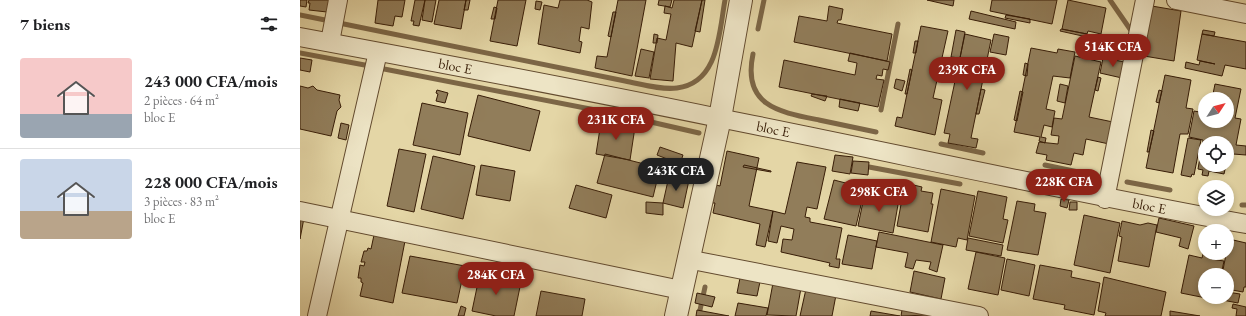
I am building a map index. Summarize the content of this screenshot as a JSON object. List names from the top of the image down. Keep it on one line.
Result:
{"streets":{"street":["bloc E"]},"north":"top right","page":{"heading":"7 biens","price":["514K CFA","239K CFA","231K CFA","243K CFA","228K CFA","298K CFA","284K CFA"],"list":[{"name":"243 000 CFA/mois","note":"2 pièces · 64 m² · bloc E"},{"name":"228 000 CFA/mois","note":"3 pièces · 83 m² · bloc E"}],"map_buttons":["+","−"]}}
